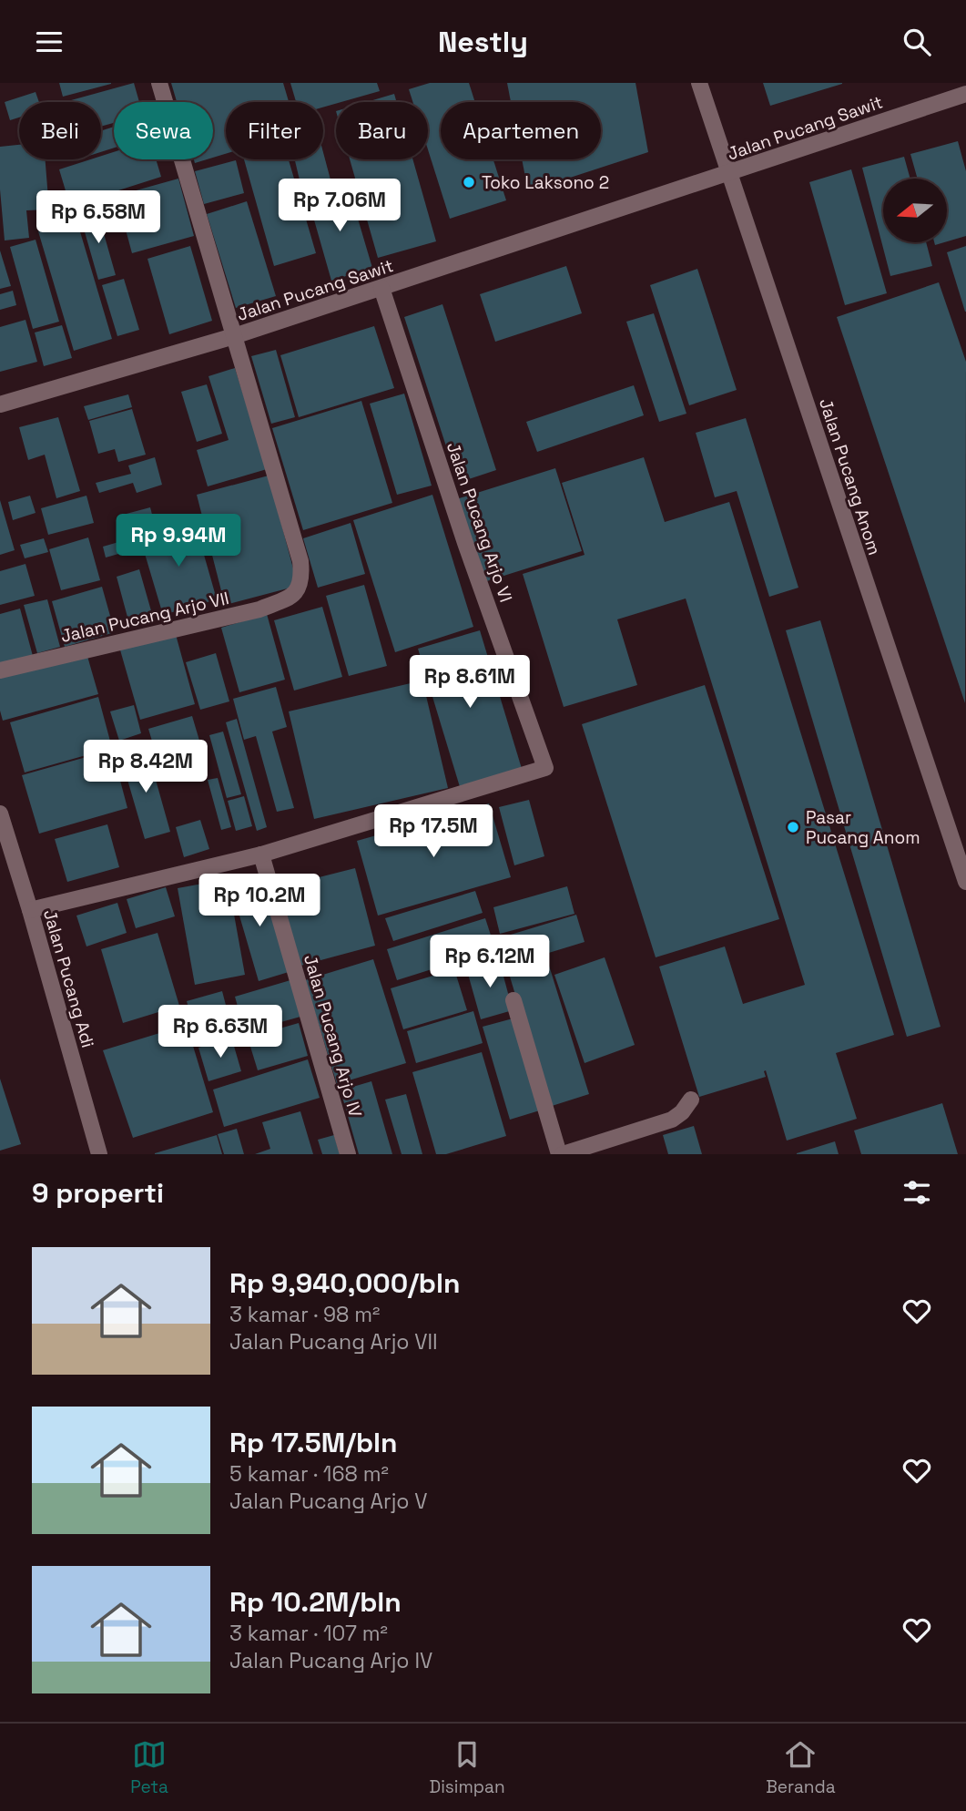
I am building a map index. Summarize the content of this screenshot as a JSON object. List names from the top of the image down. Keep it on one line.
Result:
{"streets":{"street":["Jalan Pucang Sawit","Jalan Pucang Anom","Jalan Pucang Arjo VI","Jalan Pucang Arjo VII","Jalan Pucang Adi","Jalan Pucang Arjo IV"]},"crossings":[["Jalan Pucang Sawit","Jalan Pucang Anom"],["Jalan Pucang Sawit","Jalan Pucang Arjo VI"],["Jalan Pucang Sawit","Jalan Pucang Arjo VII"],["Jalan Pucang Arjo VI","Jalan Pucang Arjo IV"]],"places":["Toko Laksono 2","Pasar Pucang Anom"],"north":"left","page":{"header":"Nestly","chip":["Beli","Sewa","Filter","Baru","Apartemen"],"price":["Rp 7.06M","Rp 6.58M","Rp 9.94M","Rp 8.61M","Rp 8.42M","Rp 17.5M","Rp 10.2M","Rp 6.12M","Rp 6.63M"],"heading":"9 properti","list":[{"name":"Rp 9,940,000/bln","note":"3 kamar · 98 m² · Jalan Pucang Arjo VII"},{"name":"Rp 17.5M/bln","note":"5 kamar · 168 m² · Jalan Pucang Arjo V"},{"name":"Rp 10.2M/bln","note":"3 kamar · 107 m² · Jalan Pucang Arjo IV"}],"tabs":["Peta","Disimpan","Beranda"]}}
